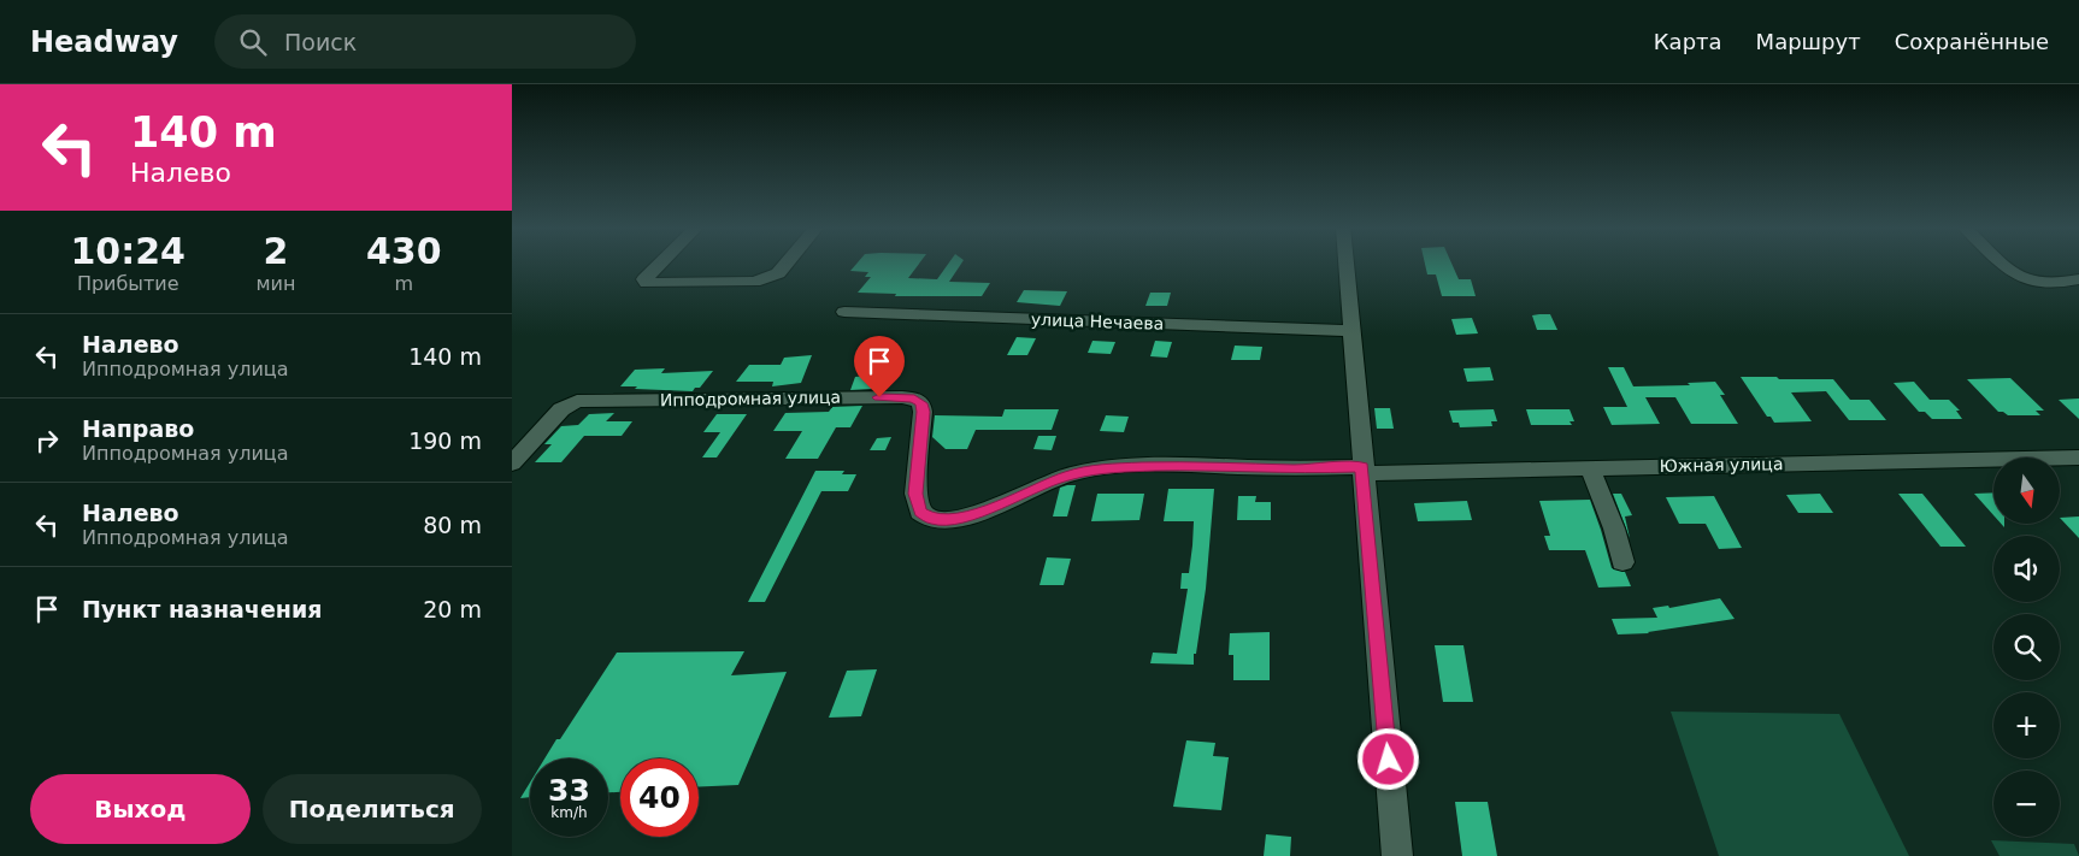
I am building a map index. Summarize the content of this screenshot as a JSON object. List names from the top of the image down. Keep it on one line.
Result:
{"streets":{"street":["улица Нечаева","Ипподромная улица","Южная улица"]},"crossings":[["Ипподромная улица","Южная улица"]],"north":"bottom","page":{"header":"Headway","search":"Поиск","nav":["Карта","Маршрут","Сохранённые"],"turn":["140 m","Налево"],"eta":["10:24","Прибытие","2","мин","430","m"],"list":[{"name":"Налево","note":"Ипподромная улица","value":"140 m"},{"name":"Направо","note":"Ипподромная улица","value":"190 m"},{"name":"Налево","note":"Ипподромная улица","value":"80 m"},{"name":"Пункт назначения","value":"20 m"}],"map_buttons":["+","−"],"speed":"33 km/h","limit":"40","buttons":["Выход","Поделиться"]}}
